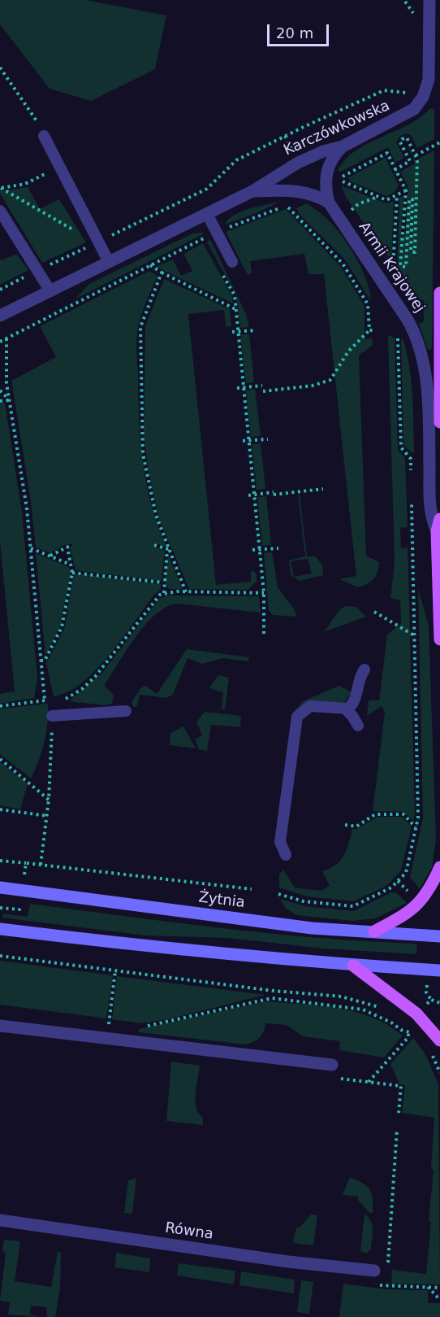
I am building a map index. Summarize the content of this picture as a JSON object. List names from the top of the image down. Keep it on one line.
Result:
{"streets":{"street":["Karczówkowska","Armii Krajowej","Żytnia","Równa"]},"crossings":[["Karczówkowska","Armii Krajowej"]],"scale_bar":"20 m"}
